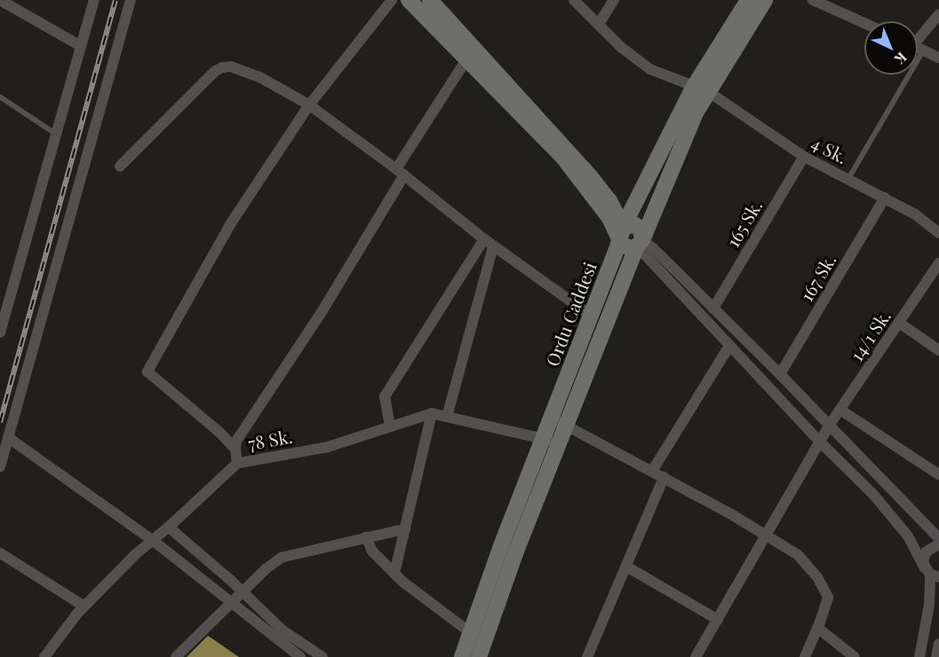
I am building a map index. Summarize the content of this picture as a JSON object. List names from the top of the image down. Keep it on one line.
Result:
{"streets":{"main road":["Ordu Caddesi"],"street":["4 Sk.","165 Sk.","167 Sk.","14/1 Sk.","78 Sk."]},"crossings":[["4 Sk.","165 Sk."],["4 Sk.","167 Sk."],["4 Sk.","Ordu Caddesi"]],"north":"bottom right"}
